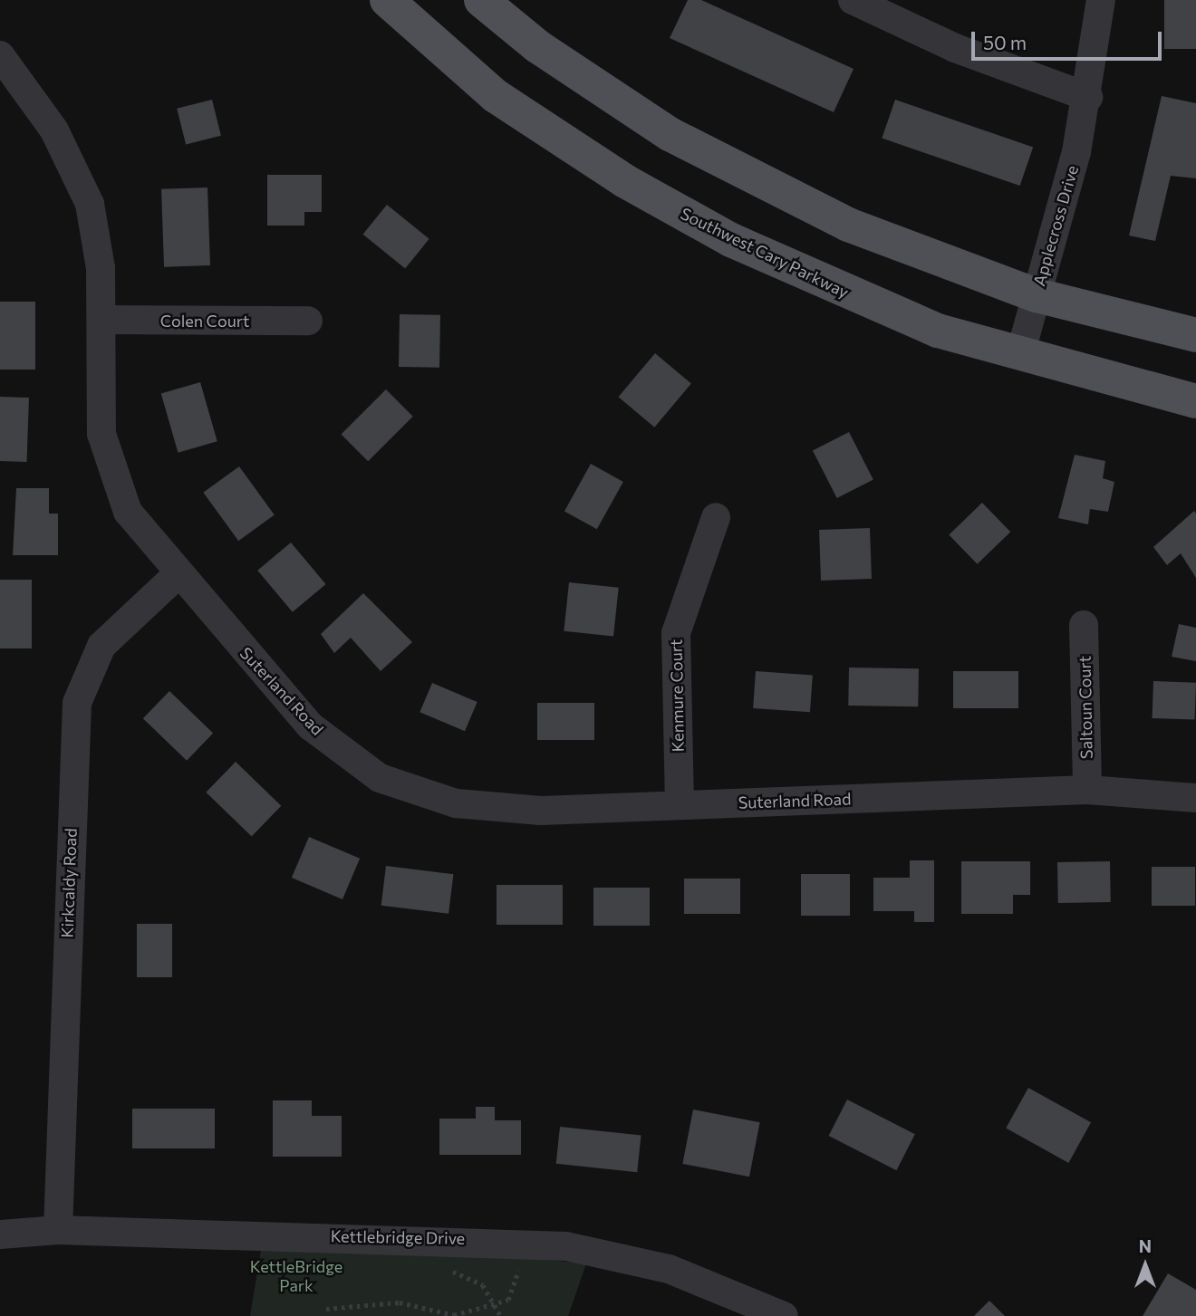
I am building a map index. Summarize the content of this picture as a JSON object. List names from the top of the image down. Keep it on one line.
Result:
{"streets":{"main road":["Southwest Cary Parkway"],"street":["Applecross Drive","Colen Court","Suterland Road","Kenmure Court","Saltoun Court","Kirkcaldy Road","Kettlebridge Drive"]},"crossings":[["Applecross Drive","Southwest Cary Parkway"],["Colen Court","Suterland Road"],["Suterland Road","Kenmure Court"],["Suterland Road","Saltoun Court"],["Suterland Road","Kirkcaldy Road"],["Kirkcaldy Road","Kettlebridge Drive"]],"parks":["KettleBridge Park"],"scale_bar":"50 m","north":"top"}
